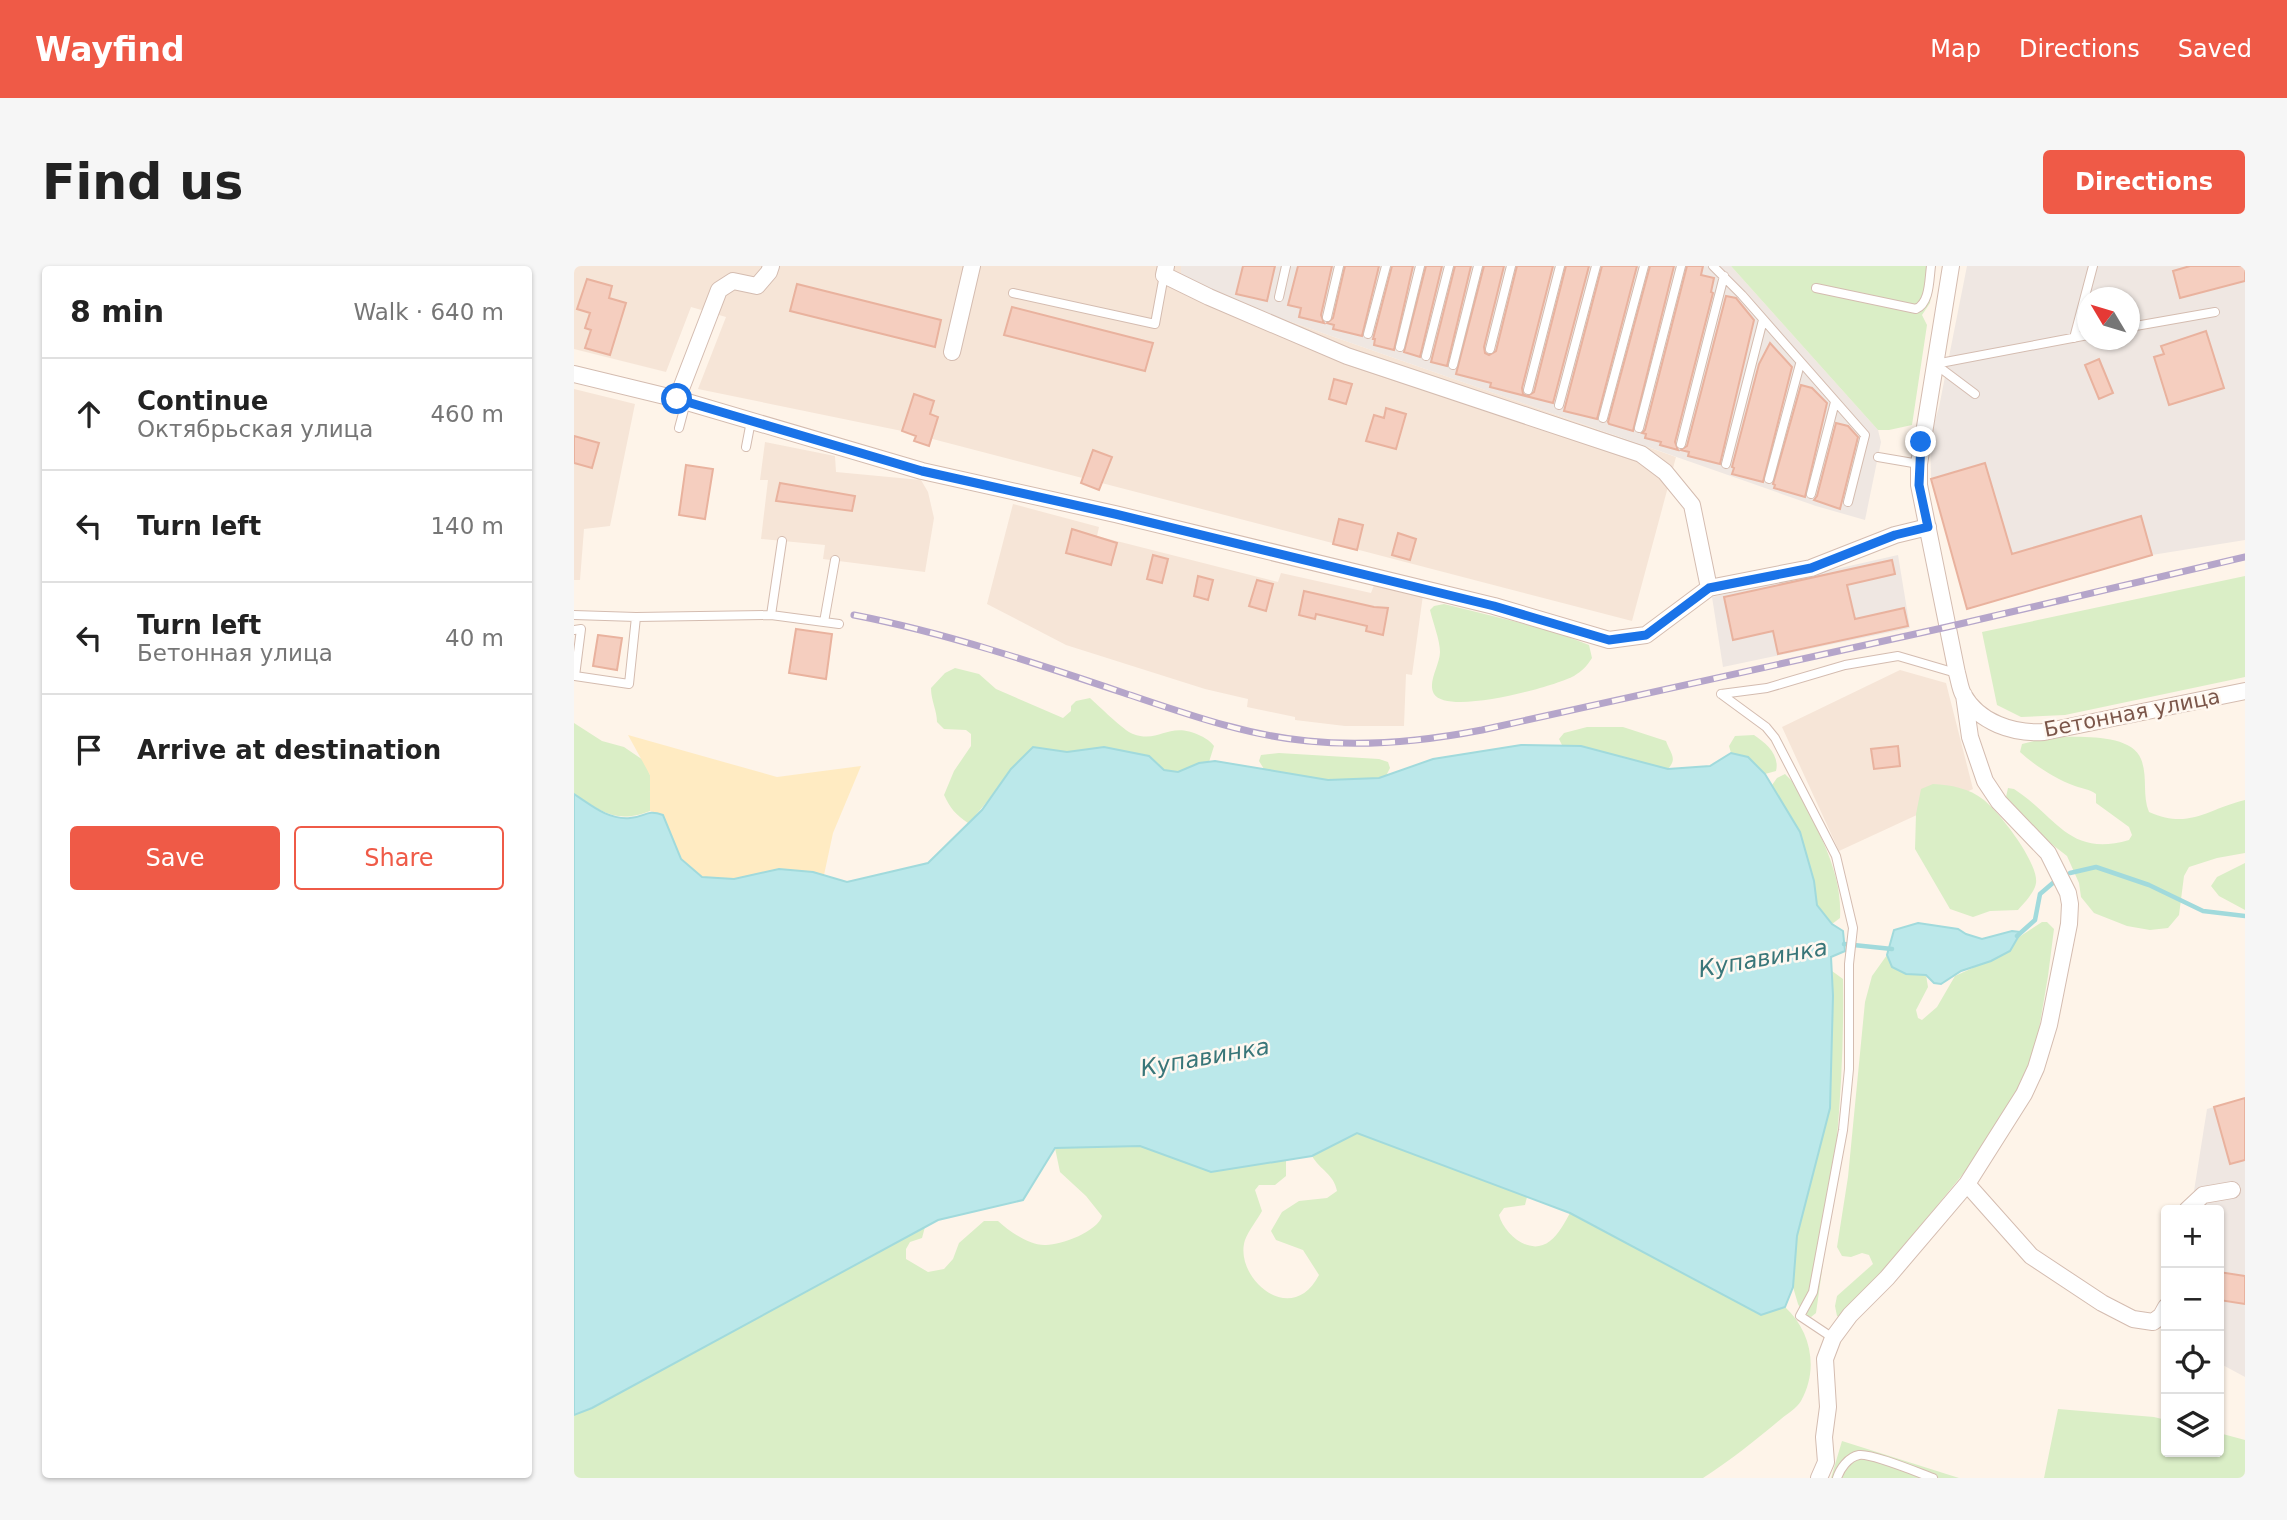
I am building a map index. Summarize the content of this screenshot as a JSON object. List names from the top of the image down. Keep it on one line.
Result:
{"streets":{"street":["Бетонная улица"]},"water":["Купавинка"],"north":"top left","page":{"header":"Wayfind","nav":["Map","Directions","Saved"],"buttons":["Directions",["Save","Share"]],"title":"Find us","heading":["8 min","Walk · 640 m"],"list":[["Continue","Октябрьская улица","460 m"],["Turn left","140 m"],["Turn left","Бетонная улица","40 m"],"Arrive at destination"],"map_buttons":["+","−"]}}
